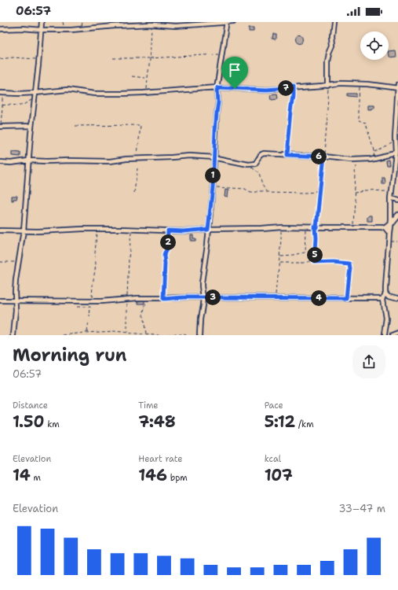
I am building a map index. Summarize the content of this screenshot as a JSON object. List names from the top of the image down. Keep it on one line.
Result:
{"page":{"status":"06:57","pins":["7","6","1","2","5","3","4"],"heading":["Morning run","06:57"],"stats":[["Distance","1.50 km"],["Time","7:48"],["Pace","5:12 /km"],["Elevation","14 m"],["Heart rate","146 bpm"],["kcal","107"]],"chart":["Elevation","33–47 m"]}}
